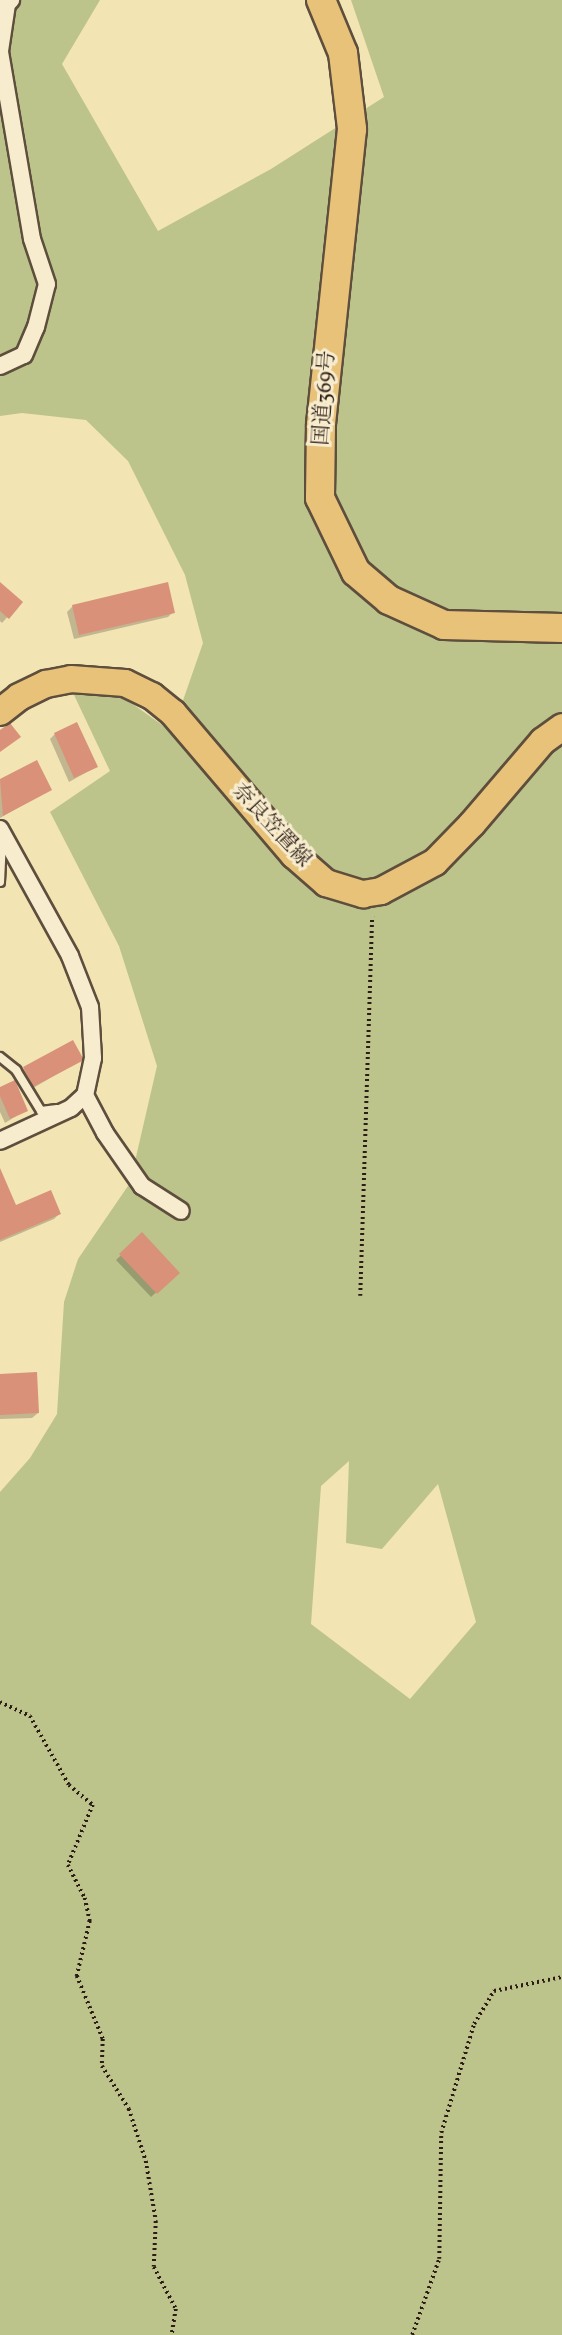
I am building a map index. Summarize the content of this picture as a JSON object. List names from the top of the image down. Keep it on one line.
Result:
{"streets":{"highway":["国道369号"],"main road":["奈良笠置線"]}}
